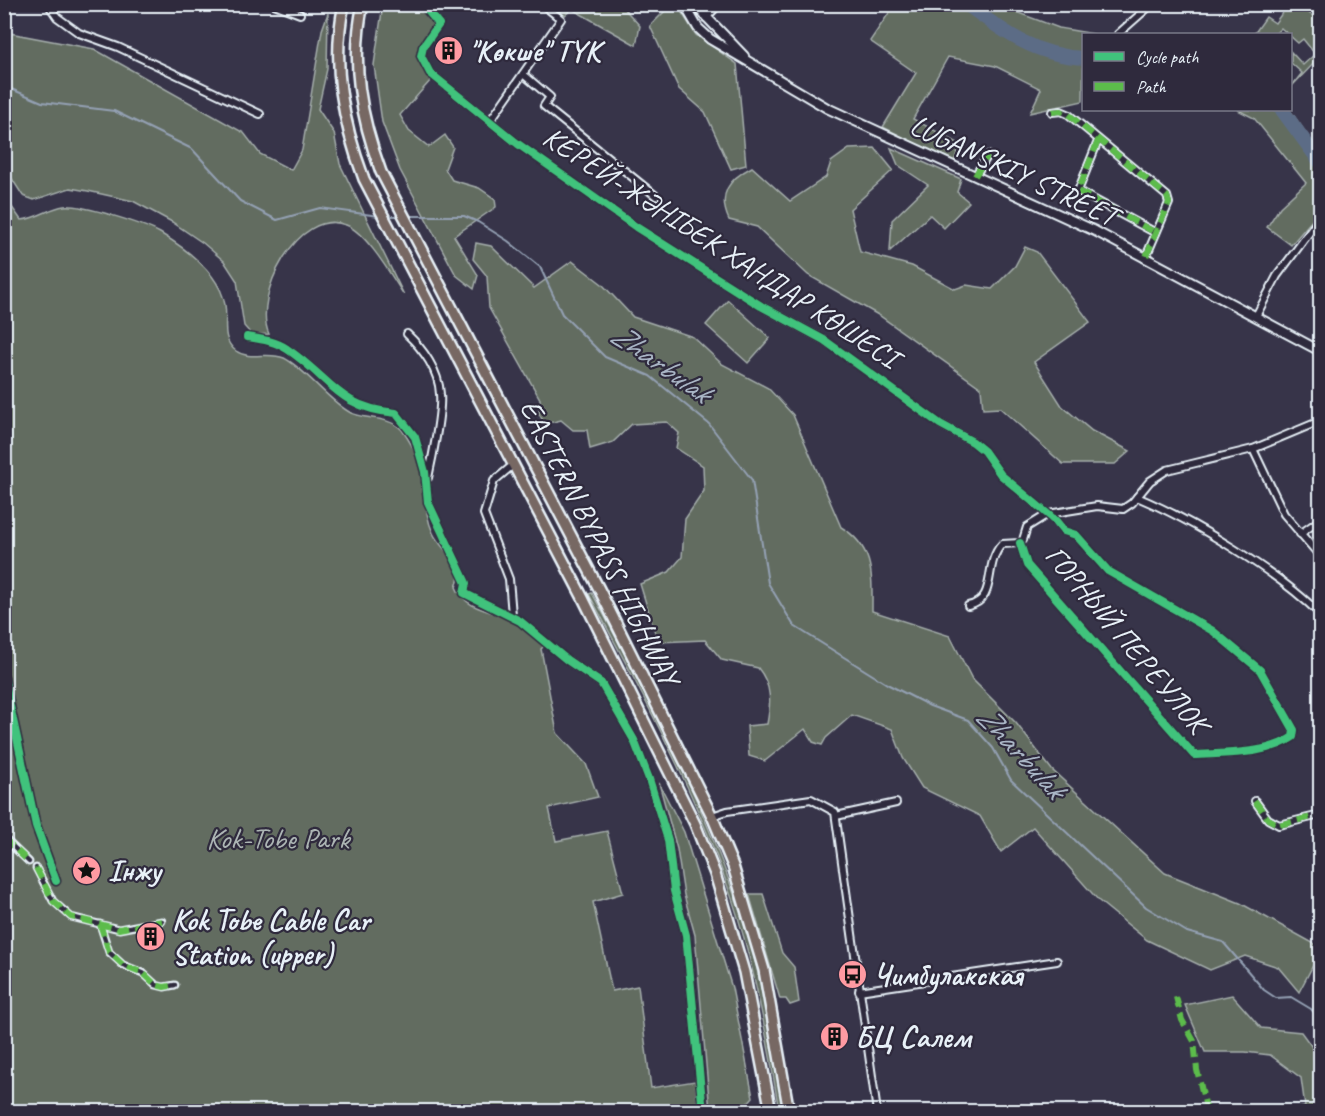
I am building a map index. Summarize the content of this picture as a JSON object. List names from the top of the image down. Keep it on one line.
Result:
{"streets":{"main road":["EASTERN BYPASS HIGHWAY"],"street":["LUGANSKIY STREET","КЕРЕЙ-ЖӘНІБЕК ХАНДАР КӨШЕСІ","ГОРНЫЙ ПЕРЕУЛОК"]},"crossings":[["КЕРЕЙ-ЖӘНІБЕК ХАНДАР КӨШЕСІ","ГОРНЫЙ ПЕРЕУЛОК"]],"water":["Zharbulak"],"parks":["Kok-Tobe Park"],"places":{"building":["\"Көкше\" ТҮК","Kok Tobe Cable Car Station (upper)","БЦ Салем"],"place":["Інжу"],"bus stop":["Чимбулакская"]},"legend":["Cycle path","Path"]}
